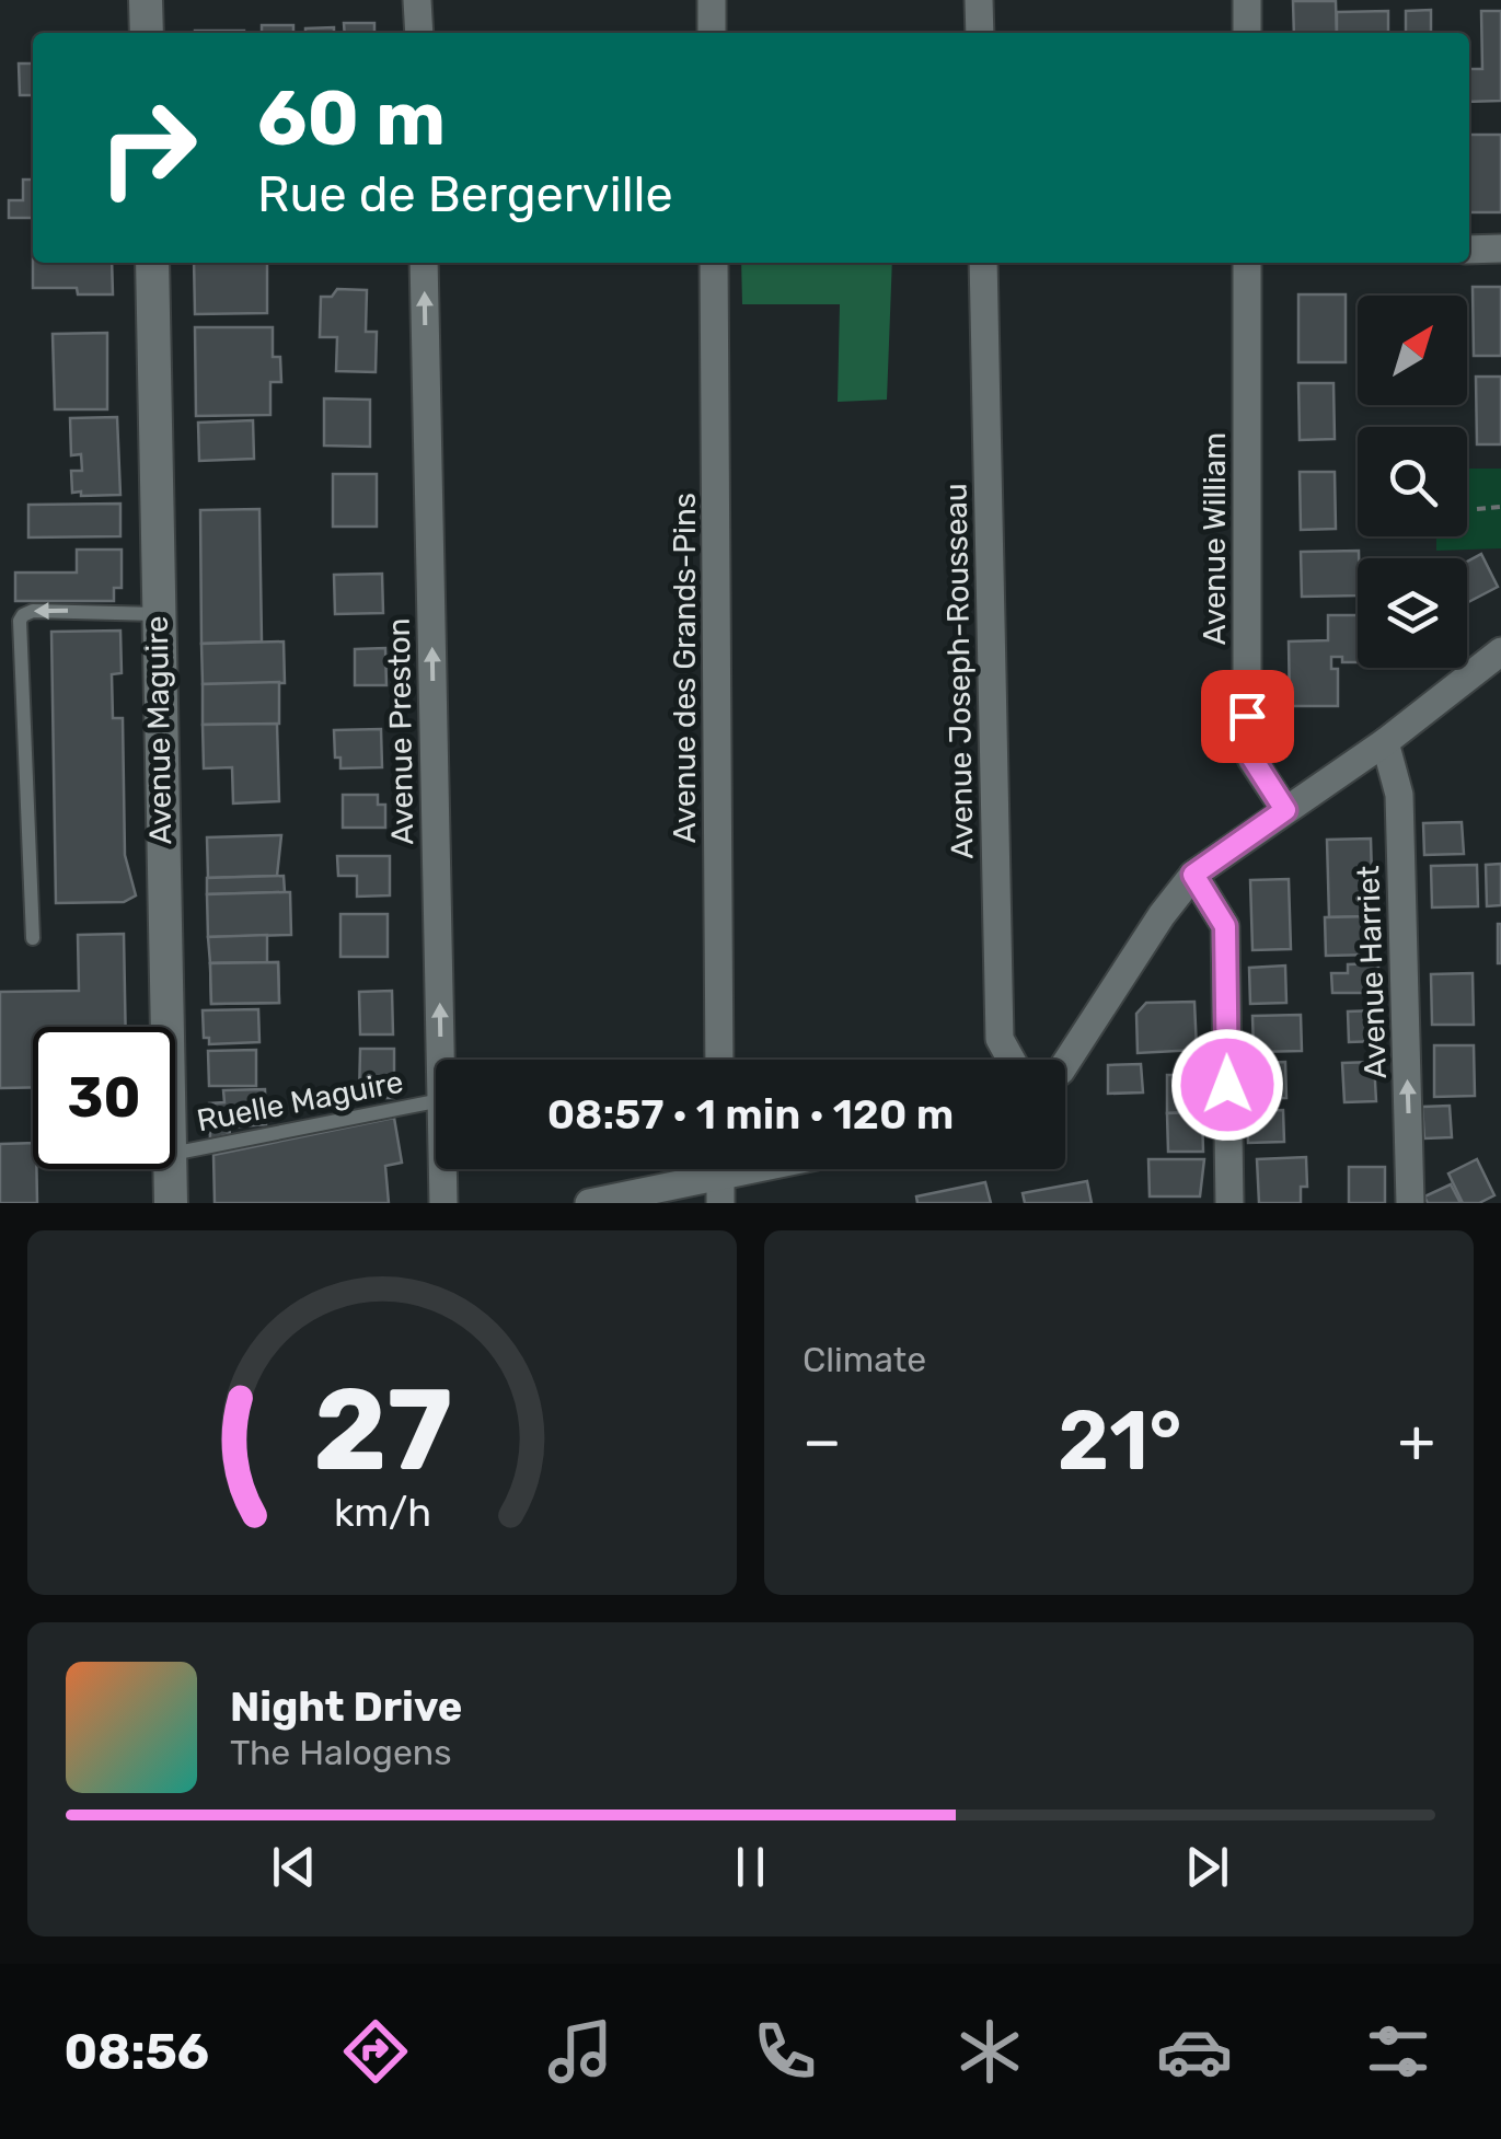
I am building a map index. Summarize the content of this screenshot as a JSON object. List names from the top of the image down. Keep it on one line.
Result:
{"streets":{"street":["Avenue William","Avenue des Grands-Pins","Avenue Joseph-Rousseau","Avenue Maguire","Avenue Preston","Avenue Harriet"],"lane":["Ruelle Maguire"]},"one_way":["Avenue Preston"],"north":"top right","page":{"turn":["60 m","Rue de Bergerville"],"limit":"30","trip":"08:57 · 1 min · 120 m","tile":"Climate","heat":["−","21°","+"],"song":["Night Drive","The Halogens"],"tabs":"08:56","gauge":["27","km/h"]}}
